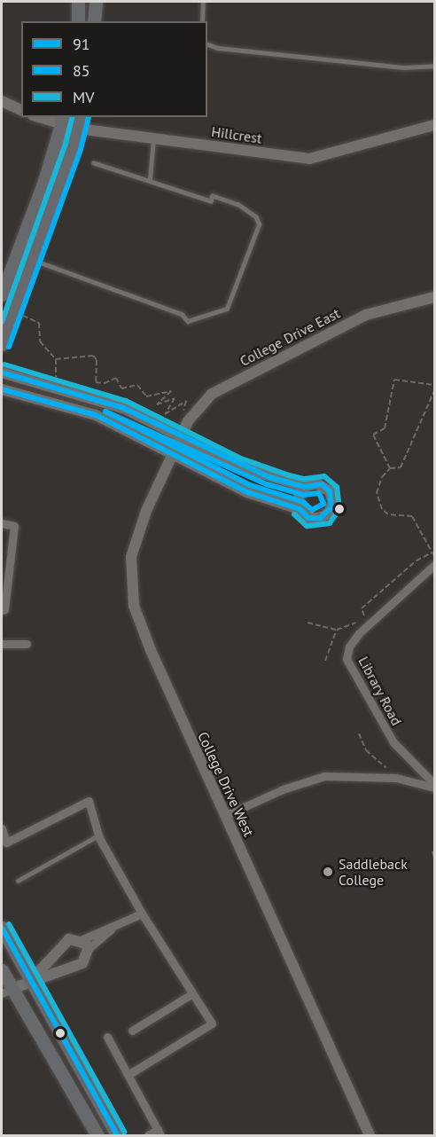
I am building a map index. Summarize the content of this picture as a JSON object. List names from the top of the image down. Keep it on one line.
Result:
{"streets":{"street":["Hillcrest","College Drive East","Library Road","College Drive West"]},"crossings":[["College Drive East","College Drive West"],["Library Road","College Drive West"]],"places":["Saddleback College"],"lines":["transit line 85","transit line MV","transit line 91"],"legend":["91","85","MV"]}
